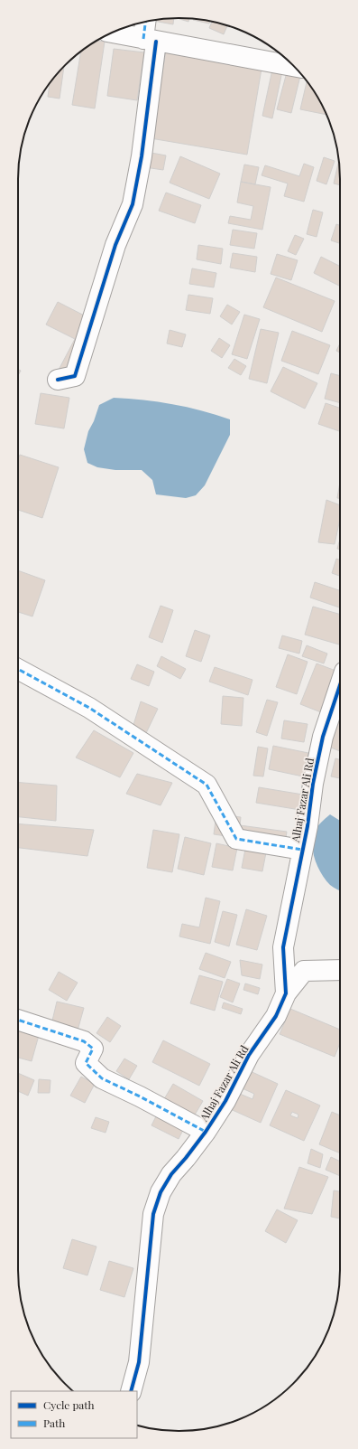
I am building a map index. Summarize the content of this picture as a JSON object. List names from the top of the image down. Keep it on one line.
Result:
{"streets":{"street":["Alhaj Fazar Ali Rd"]},"legend":["Cycle path","Path"]}
